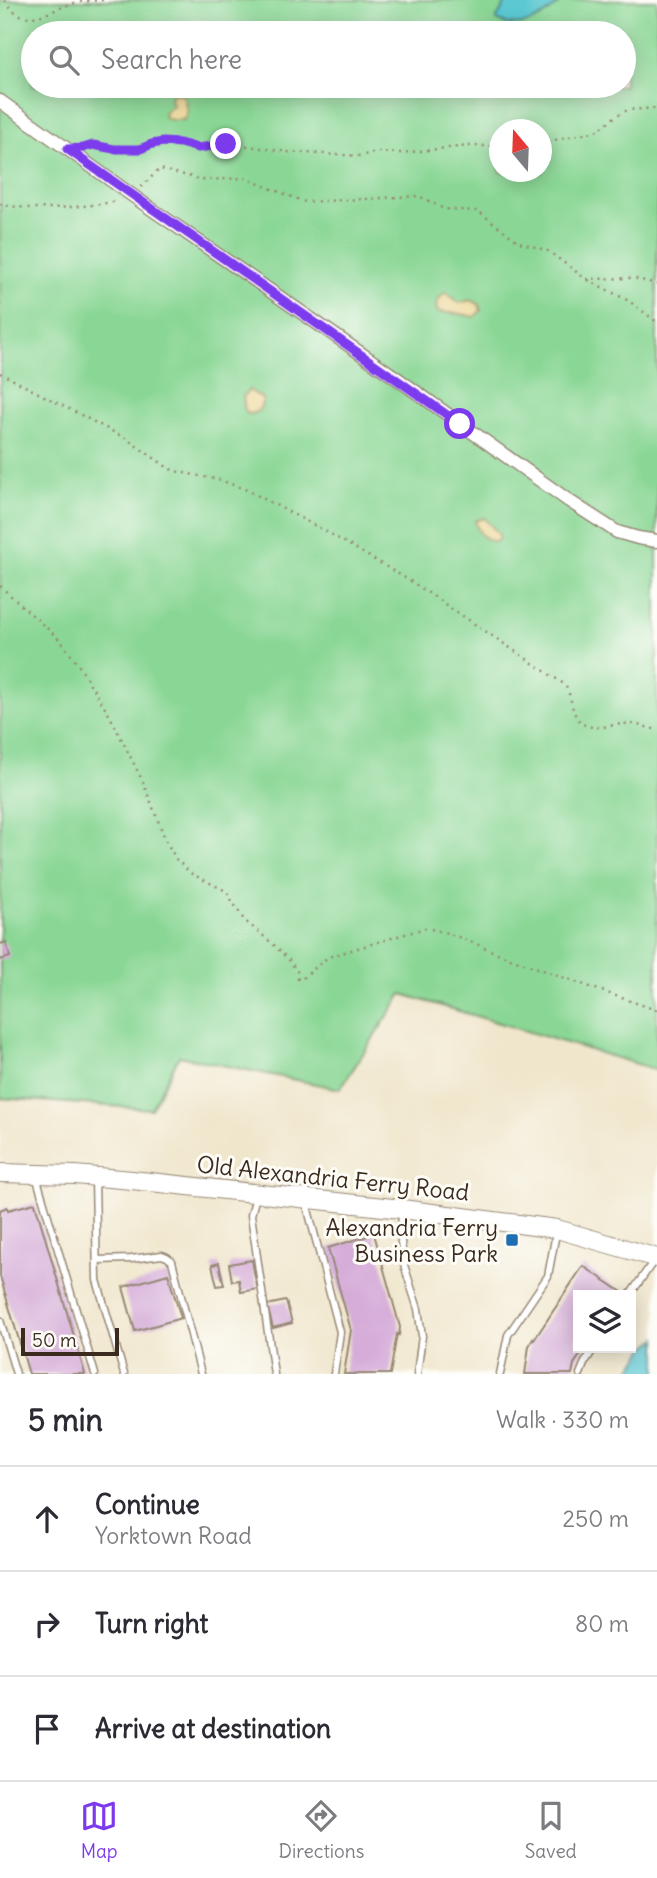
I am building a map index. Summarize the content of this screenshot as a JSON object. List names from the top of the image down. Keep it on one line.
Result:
{"streets":{"main road":["Old Alexandria Ferry Road"]},"places":{"transit":["Alexandria Ferry Business Park"]},"scale_bar":"50 m","north":"top","page":{"search":"Search here","scale":"50 m","heading":["5 min","Walk · 330 m"],"list":[["Continue","Yorktown Road","250 m"],["Turn right","80 m"],"Arrive at destination"],"nav":["Map","Directions","Saved"]}}
